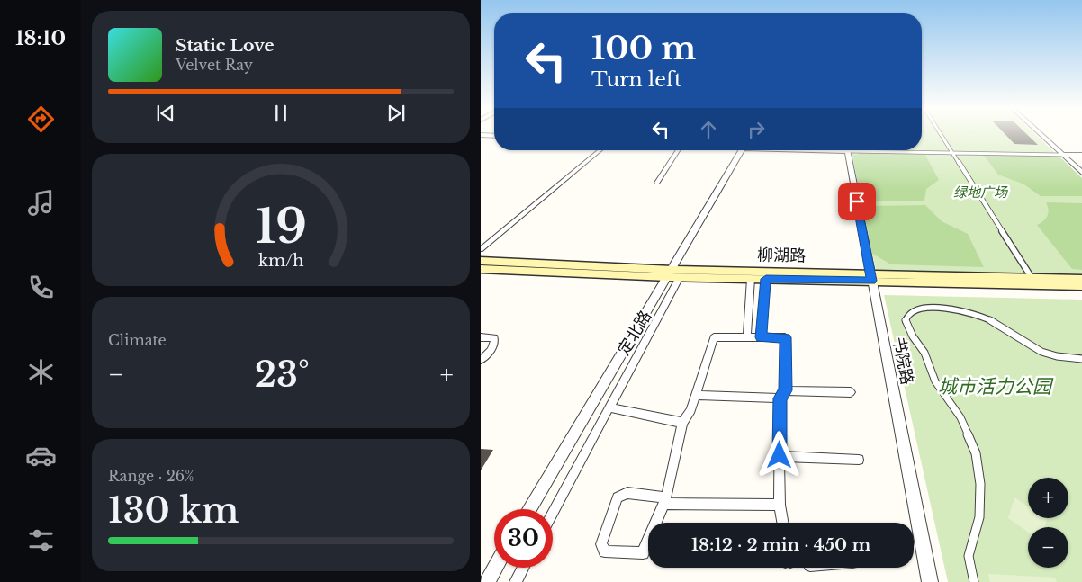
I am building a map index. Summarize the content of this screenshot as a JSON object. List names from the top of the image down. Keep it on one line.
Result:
{"streets":{"main road":["柳湖路"],"street":["定北路","书院路"]},"crossings":[["柳湖路","定北路"],["柳湖路","书院路"]],"parks":["绿地广场","城市活力公园"],"page":{"tabs":"18:10","turn":["100 m","Turn left"],"song":["Static Love","Velvet Ray"],"tile":["Climate",["Range · 26%","130 km"]],"heat":["−","23°","+"],"map_buttons":["+","−"],"limit":"30","trip":"18:12 · 2 min · 450 m","gauge":["19","km/h"]}}
